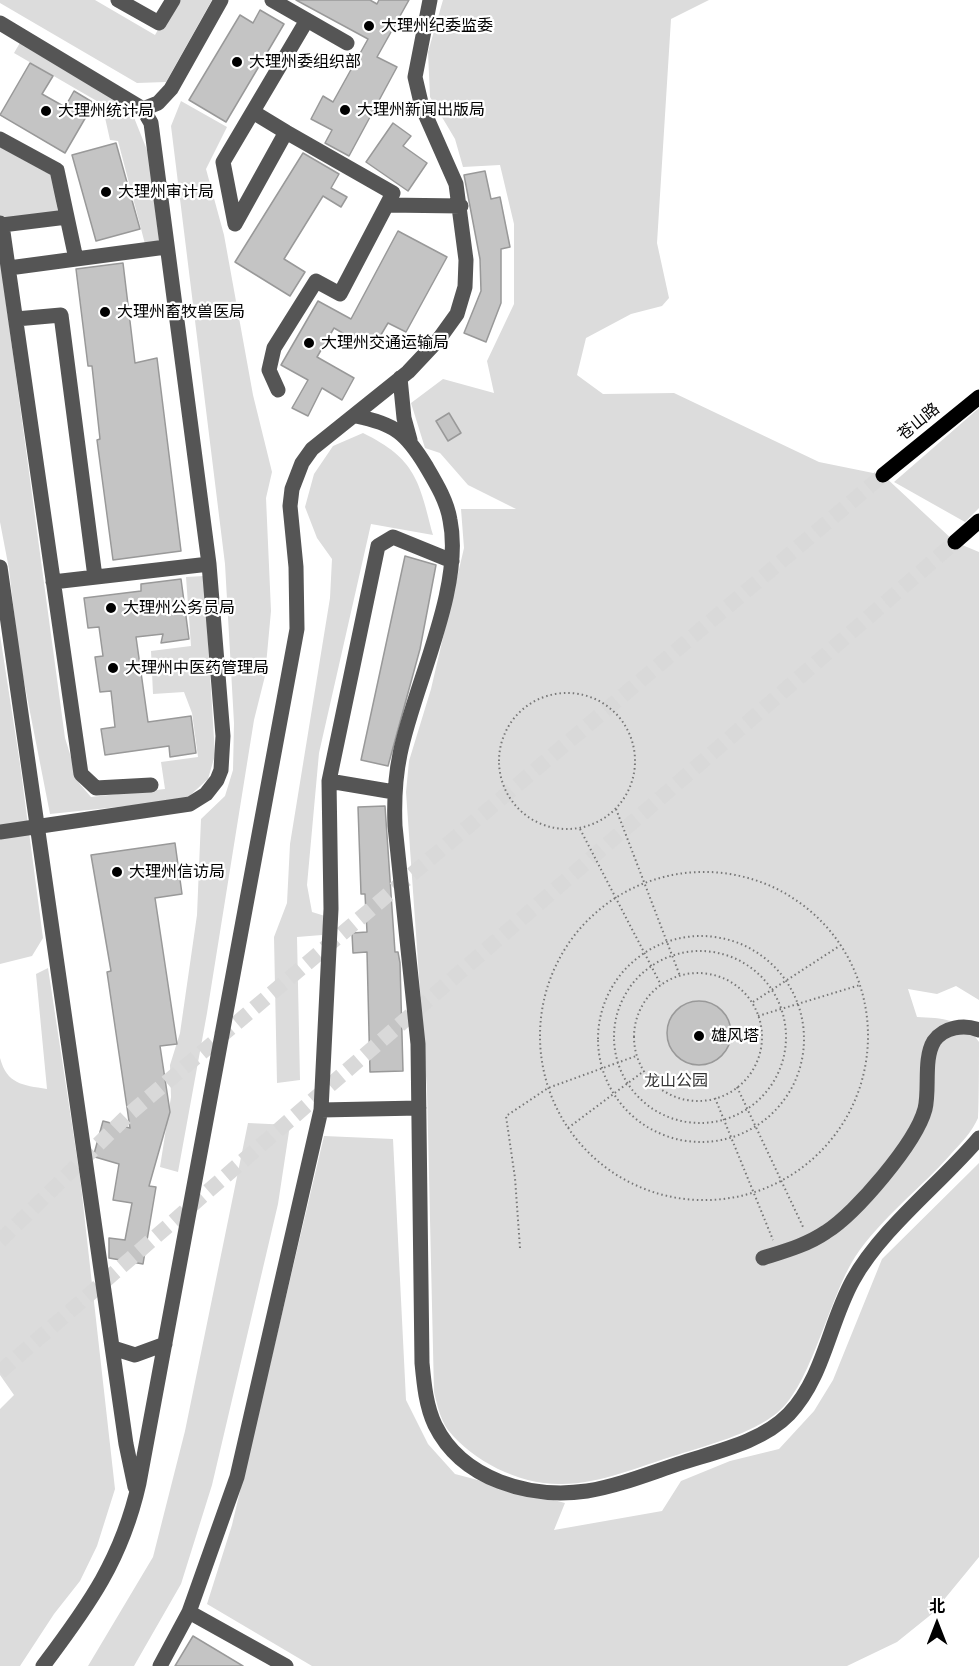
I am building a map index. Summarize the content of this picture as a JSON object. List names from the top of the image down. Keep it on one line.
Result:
{"streets":{"main road":["苍山路"]},"parks":["龙山公园"],"places":["大理州纪委监委","大理州委组织部","大理州新闻出版局","大理州统计局","大理州审计局","大理州畜牧兽医局","大理州交通运输局","大理州公务员局","大理州中医药管理局","大理州信访局","雄风塔"],"north":"top"}
